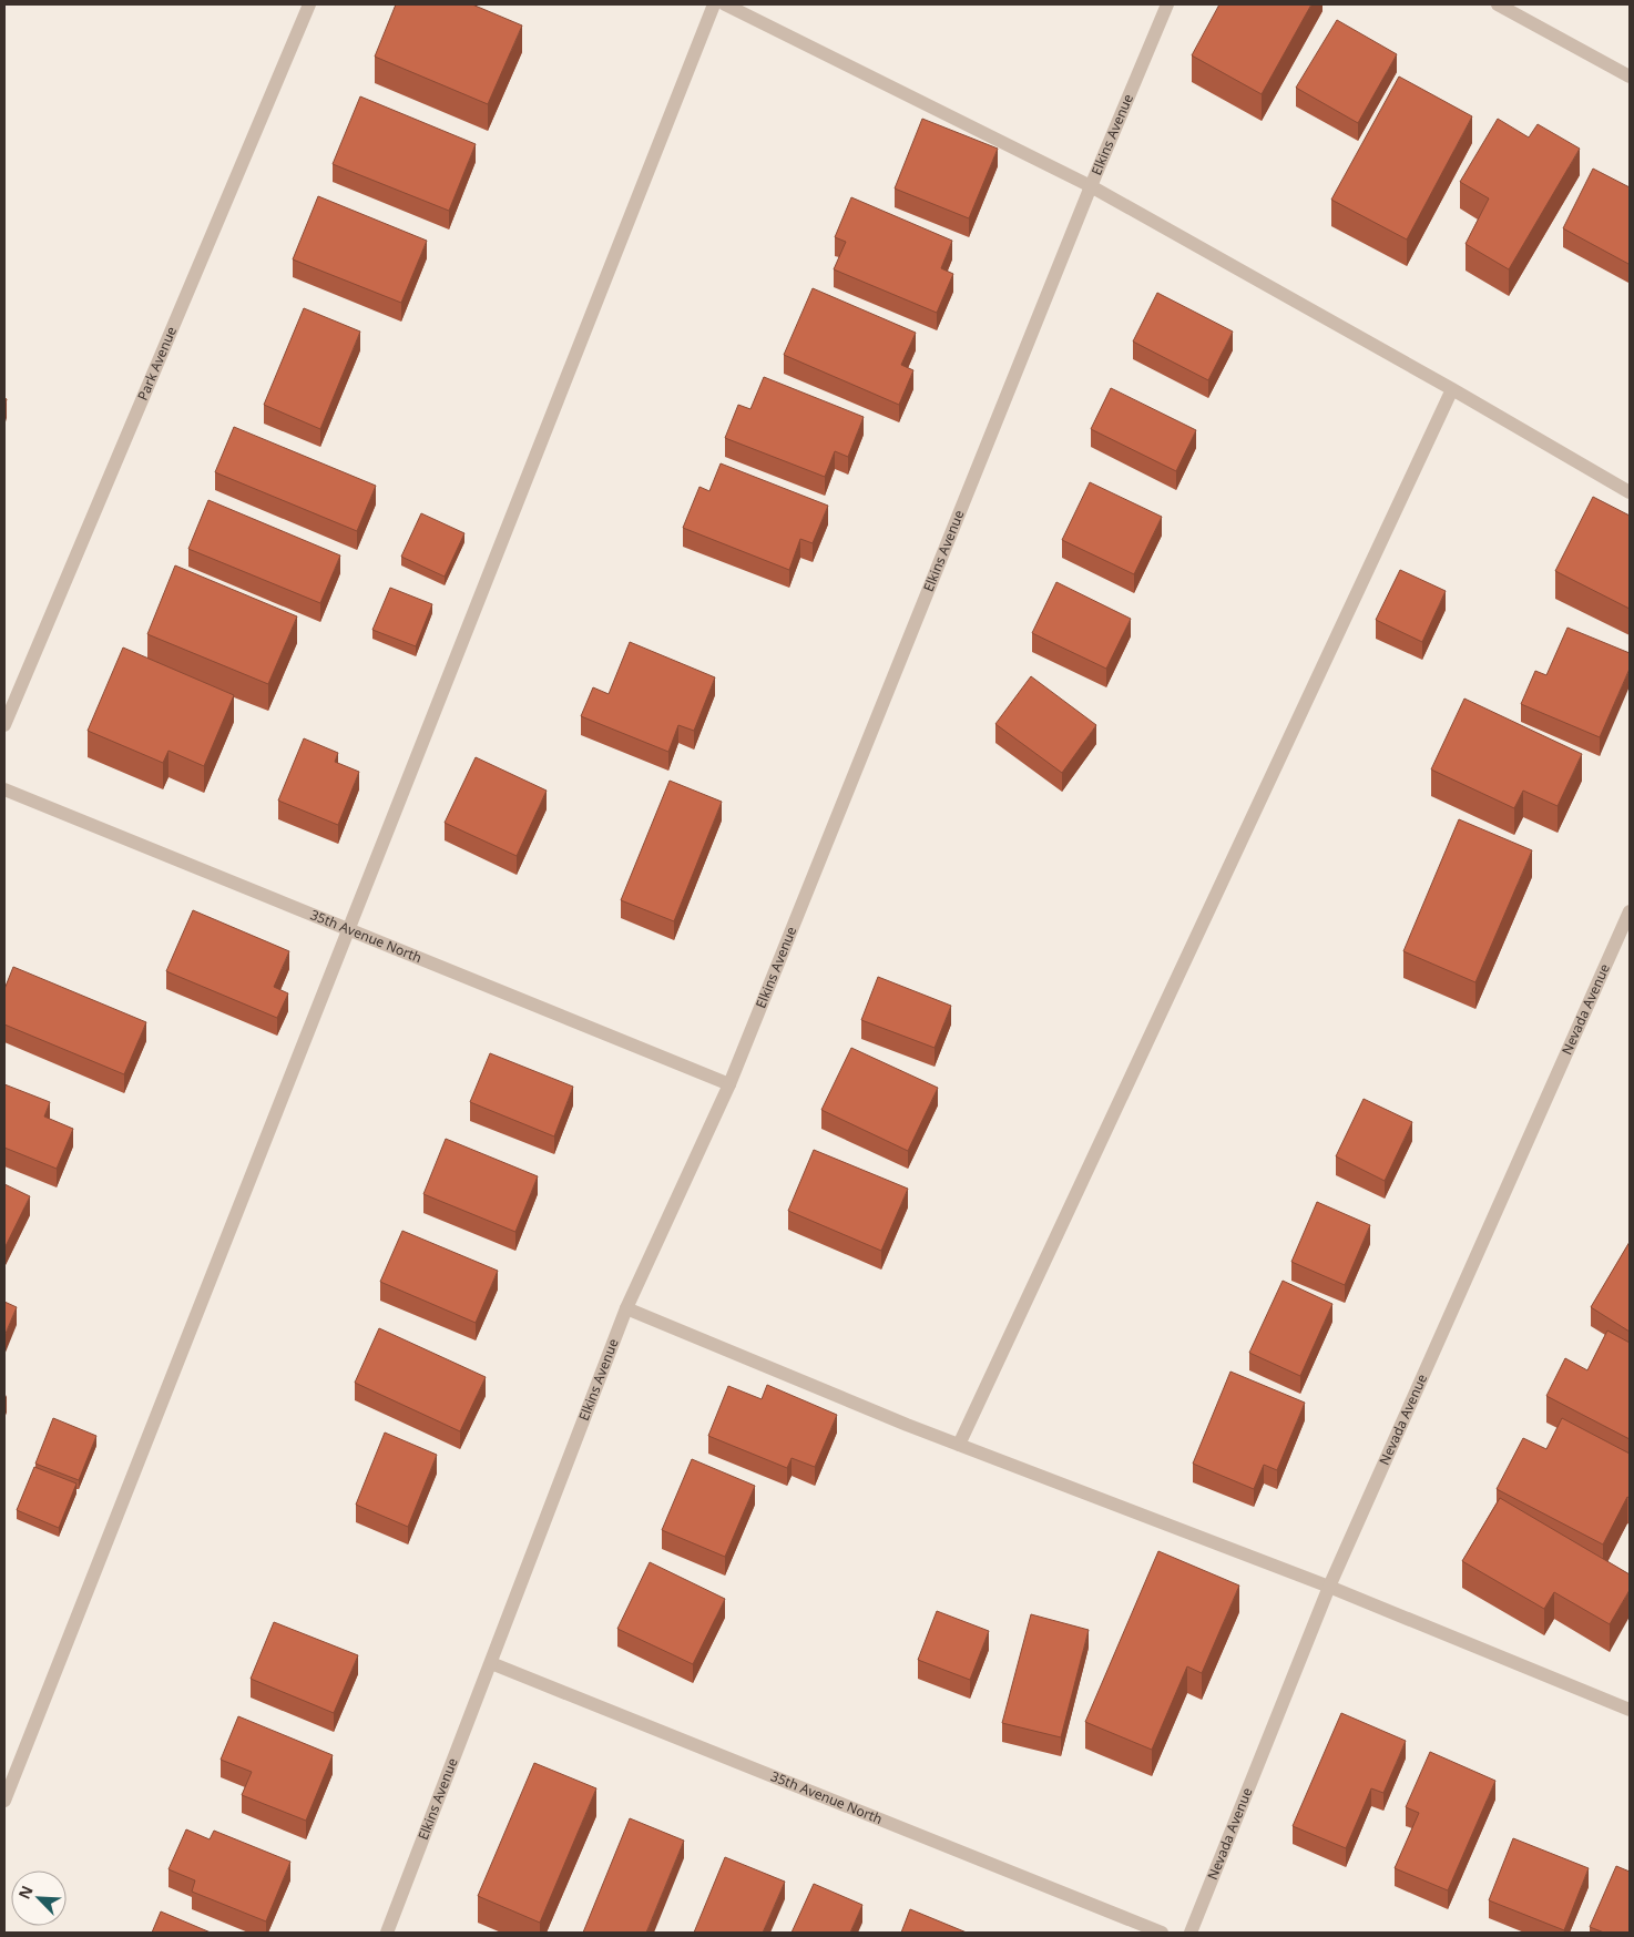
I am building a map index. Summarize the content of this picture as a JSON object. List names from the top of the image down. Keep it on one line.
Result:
{"streets":{"street":["Elkins Avenue","Park Avenue","35th Avenue North","Nevada Avenue"]},"crossings":[["Elkins Avenue","35th Avenue North"]],"north":"top left"}
